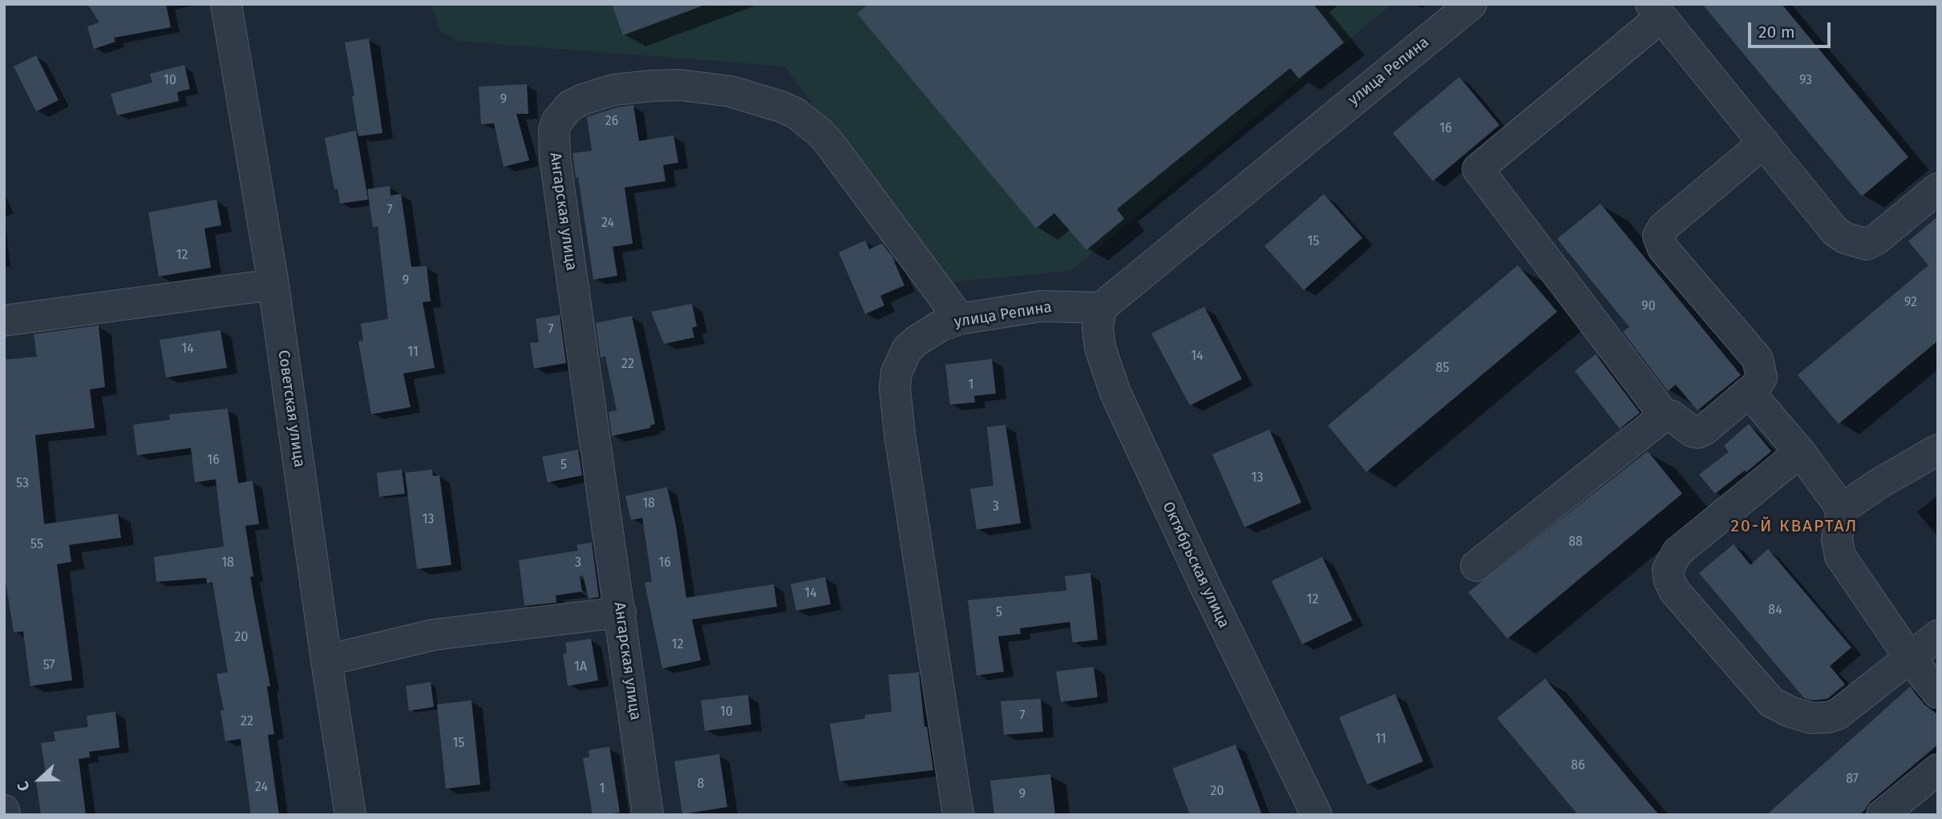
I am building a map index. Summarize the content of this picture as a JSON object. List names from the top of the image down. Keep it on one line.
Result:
{"streets":{"street":["улица Репина","Ангарская улица","Советская улица","Октябрьская улица"]},"crossings":[["улица Репина","Ангарская улица"],["улица Репина","Октябрьская улица"]],"districts":["20-Й КВАРТАЛ"],"house_numbers":["10","93","9","26","16","7","24","15","12","9","92","90","7","14","11","14","22","85","1","16","5","13","53","18","3","13","88","55","18","3","16","14","12","84","5","20","12","57","1А","10","7","22","11","15","86","87","8","24","1","20","9"],"scale_bar":"20 m","north":"left"}
